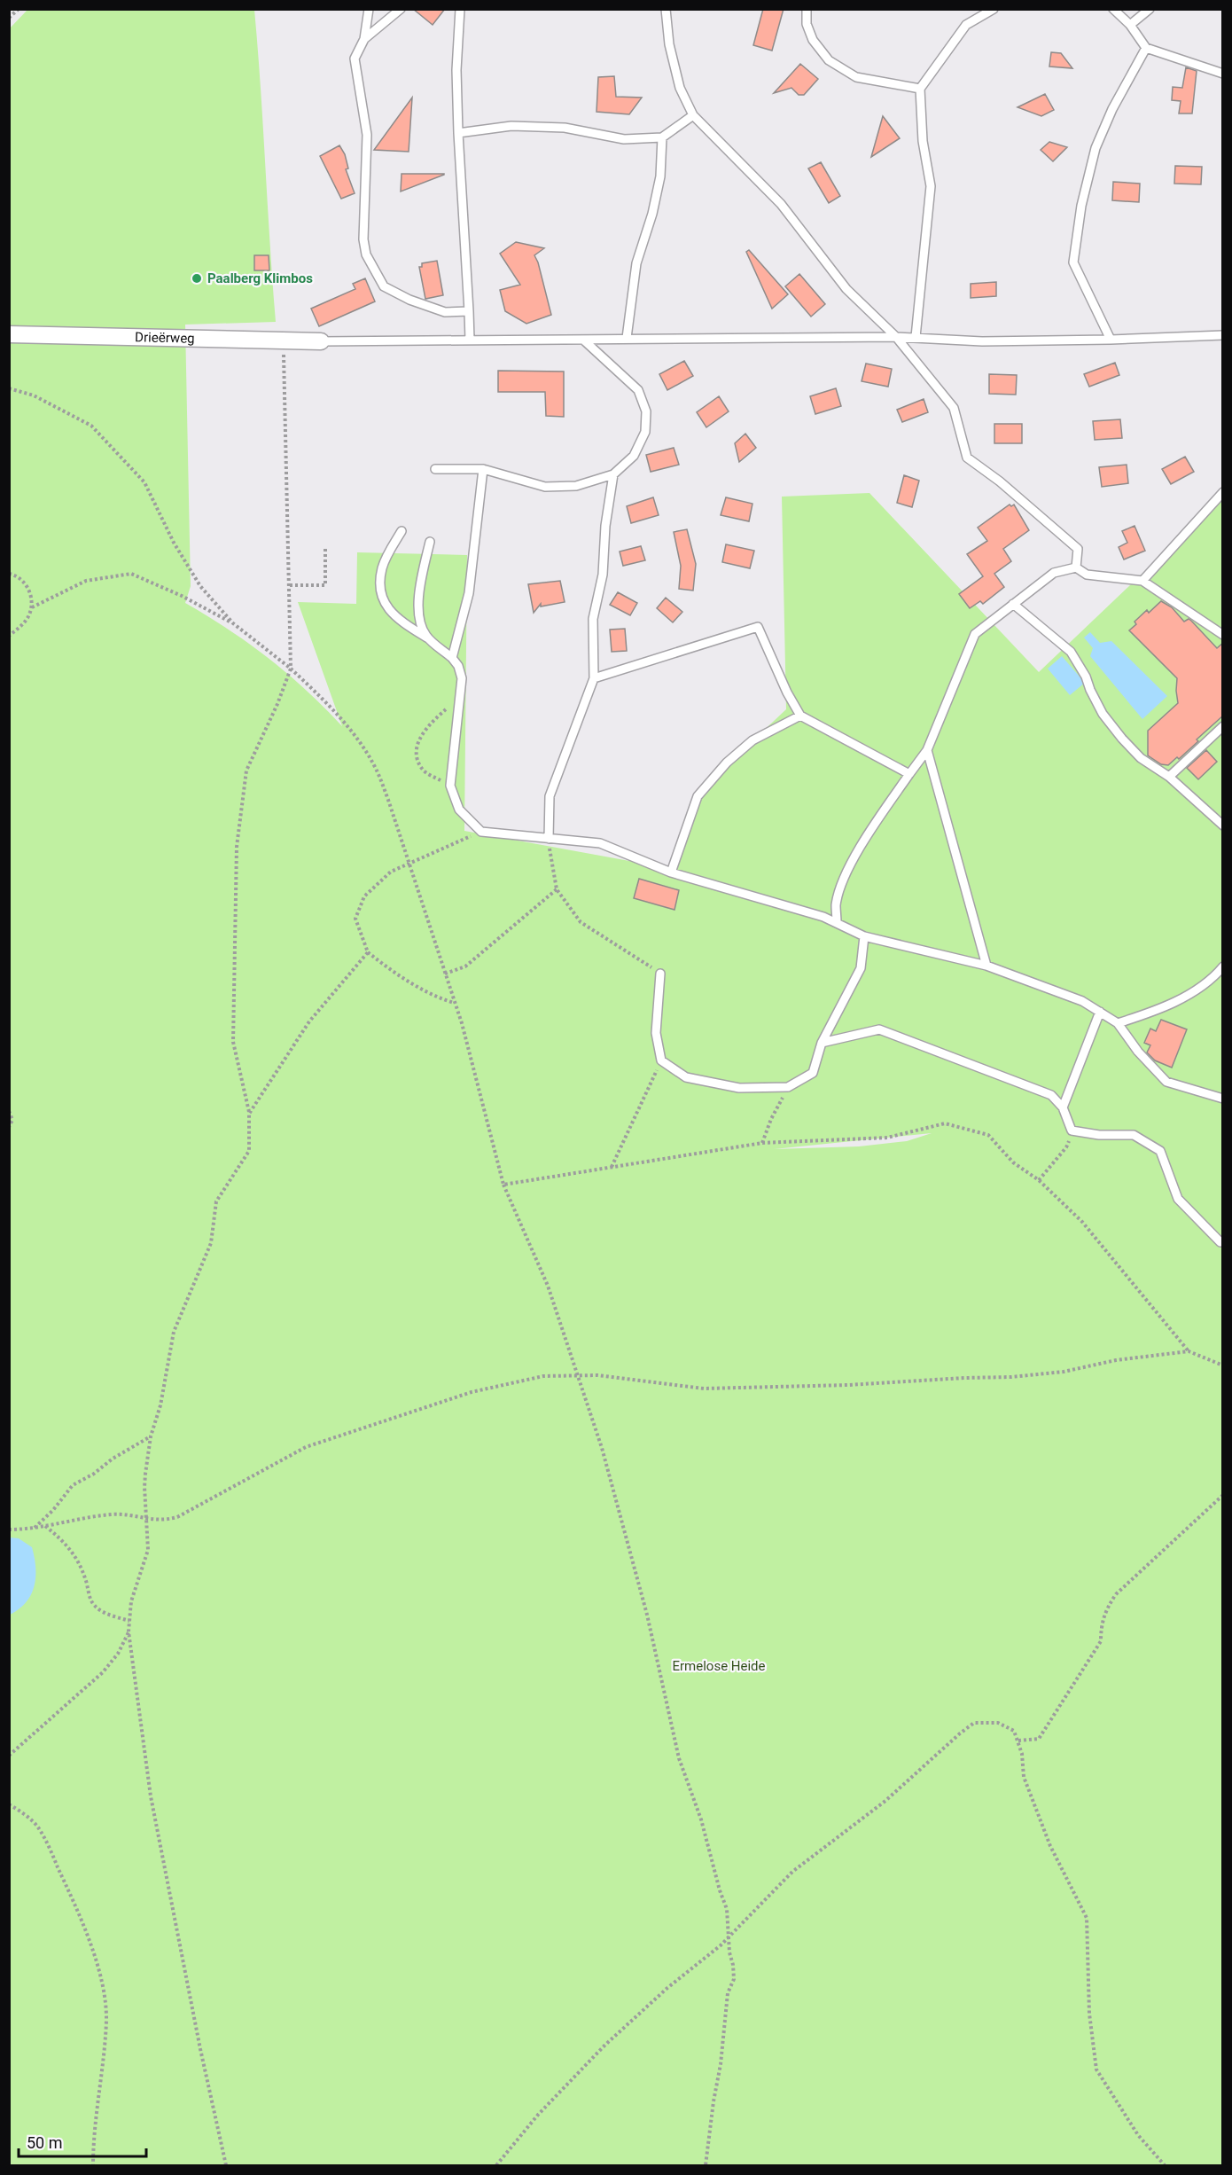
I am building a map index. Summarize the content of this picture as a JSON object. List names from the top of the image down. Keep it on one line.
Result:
{"streets":{"street":["Drieërweg"]},"parks":["Ermelose Heide"],"places":["Paalberg Klimbos"],"scale_bar":"50 m"}
